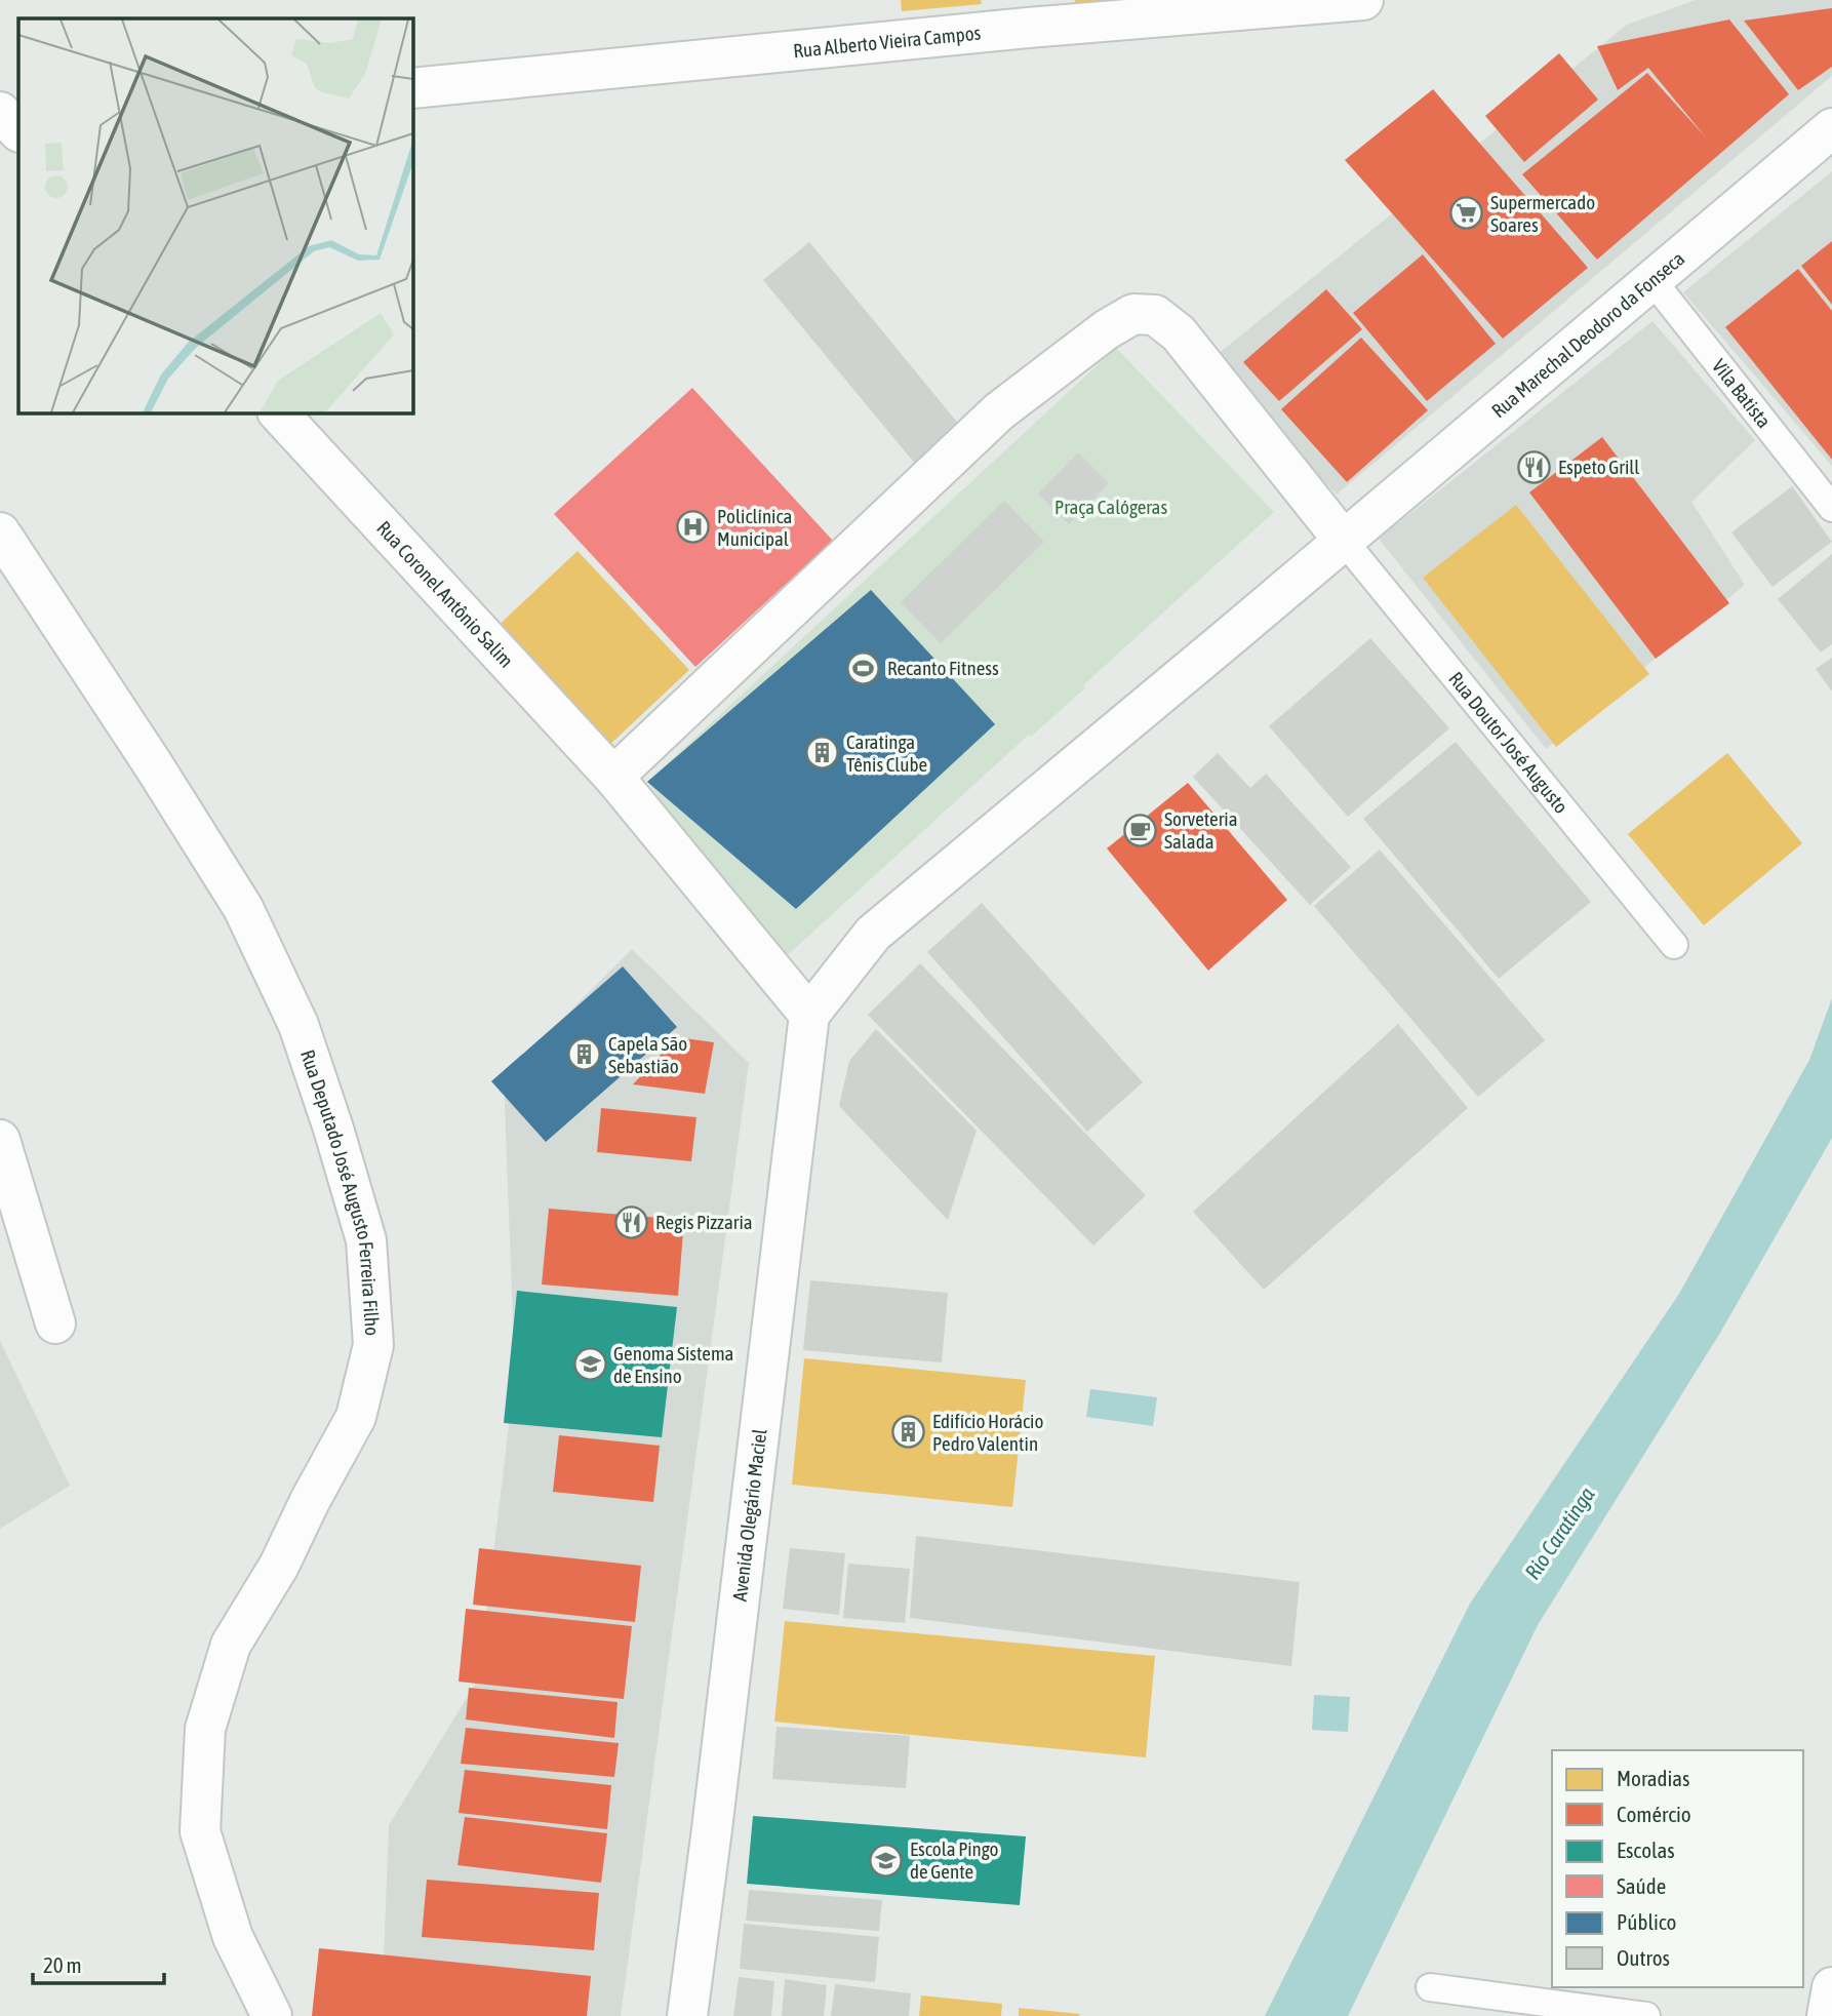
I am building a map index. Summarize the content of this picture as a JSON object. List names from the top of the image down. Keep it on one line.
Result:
{"streets":{"street":["Rua Alberto Vieira Campos","Rua Marechal Deodoro da Fonseca","Rua Coronel Antônio Salim","Rua Deputado José Augusto Ferreira Filho","Avenida Olegário Maciel"],"lane":["Vila Batista","Rua Doutor José Augusto"]},"crossings":[["Rua Marechal Deodoro da Fonseca","Vila Batista"],["Rua Marechal Deodoro da Fonseca","Rua Doutor José Augusto"]],"water":["Rio Caratinga"],"parks":["Praça Calógeras"],"places":{"supermarket":["Supermercado Soares"],"restaurant":["Espeto Grill","Regis Pizzaria"],"hospital":["Policlínica Municipal"],"sports":["Recanto Fitness"],"building":["Caratinga Tênis Clube","Capela São Sebastião","Edifício Horácio Pedro Valentin"],"cafe":["Sorveteria Salada"],"school or university":["Genoma Sistema de Ensino","Escola Pingo de Gente"]},"legend":["Moradias","Comércio","Escolas","Saúde","Público","Outros"],"scale_bar":"20 m"}
